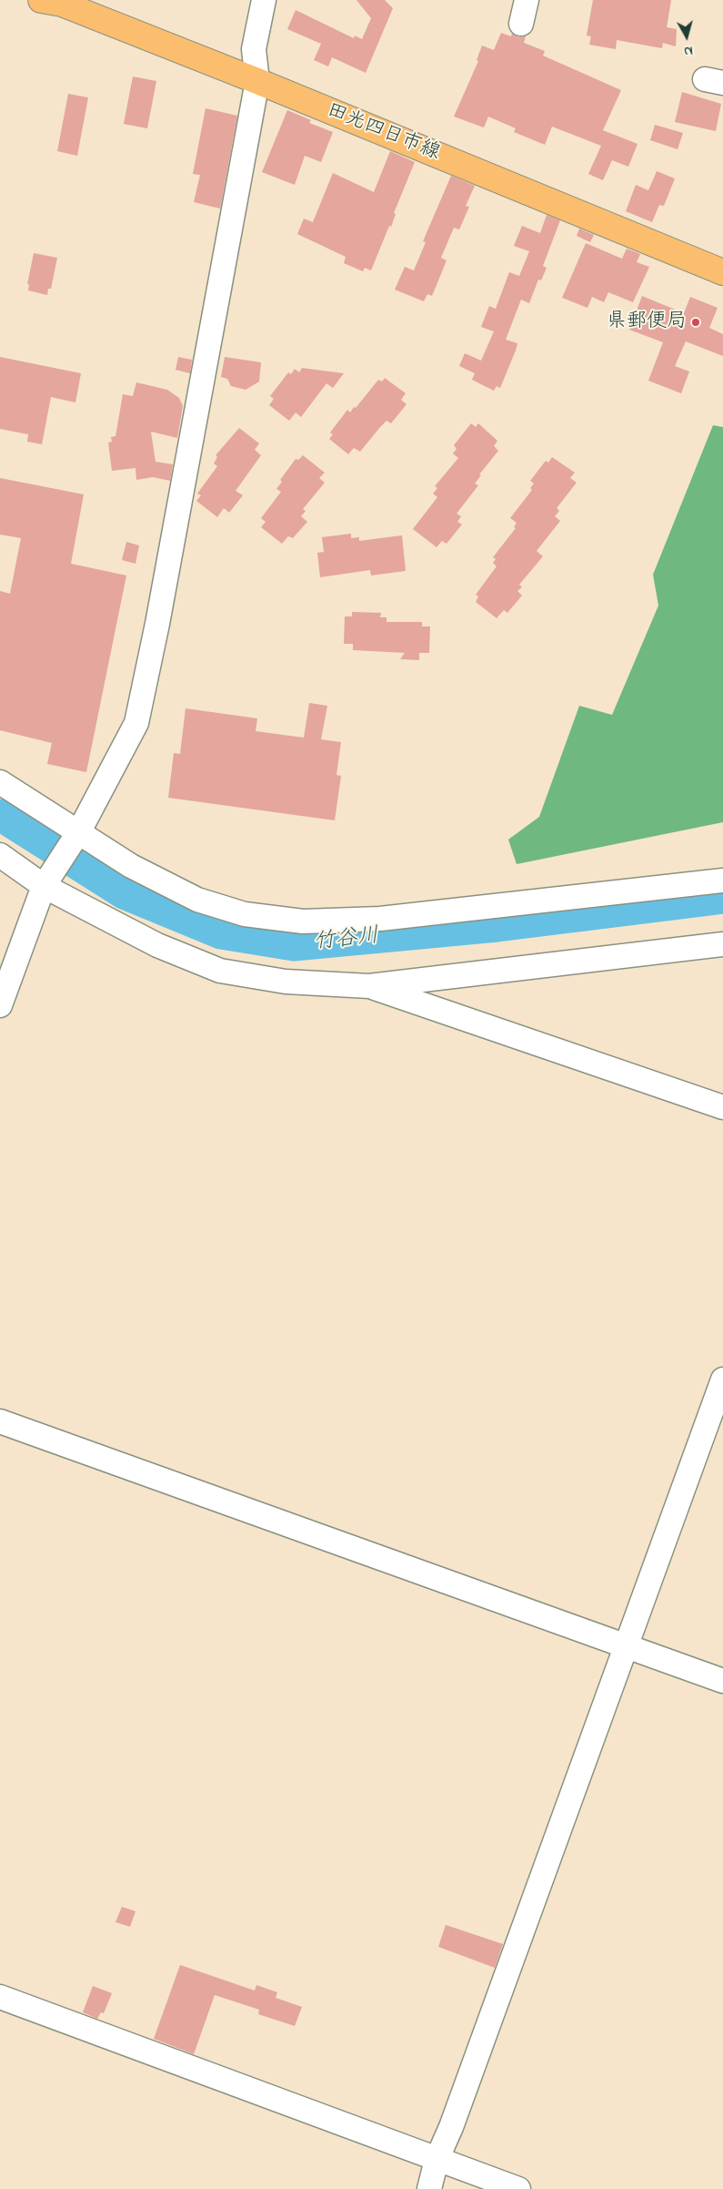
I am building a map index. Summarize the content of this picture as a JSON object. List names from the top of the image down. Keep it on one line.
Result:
{"streets":{"main road":["田光四日市線"]},"water":["竹谷川"],"places":["県郵便局"],"north":"bottom"}
